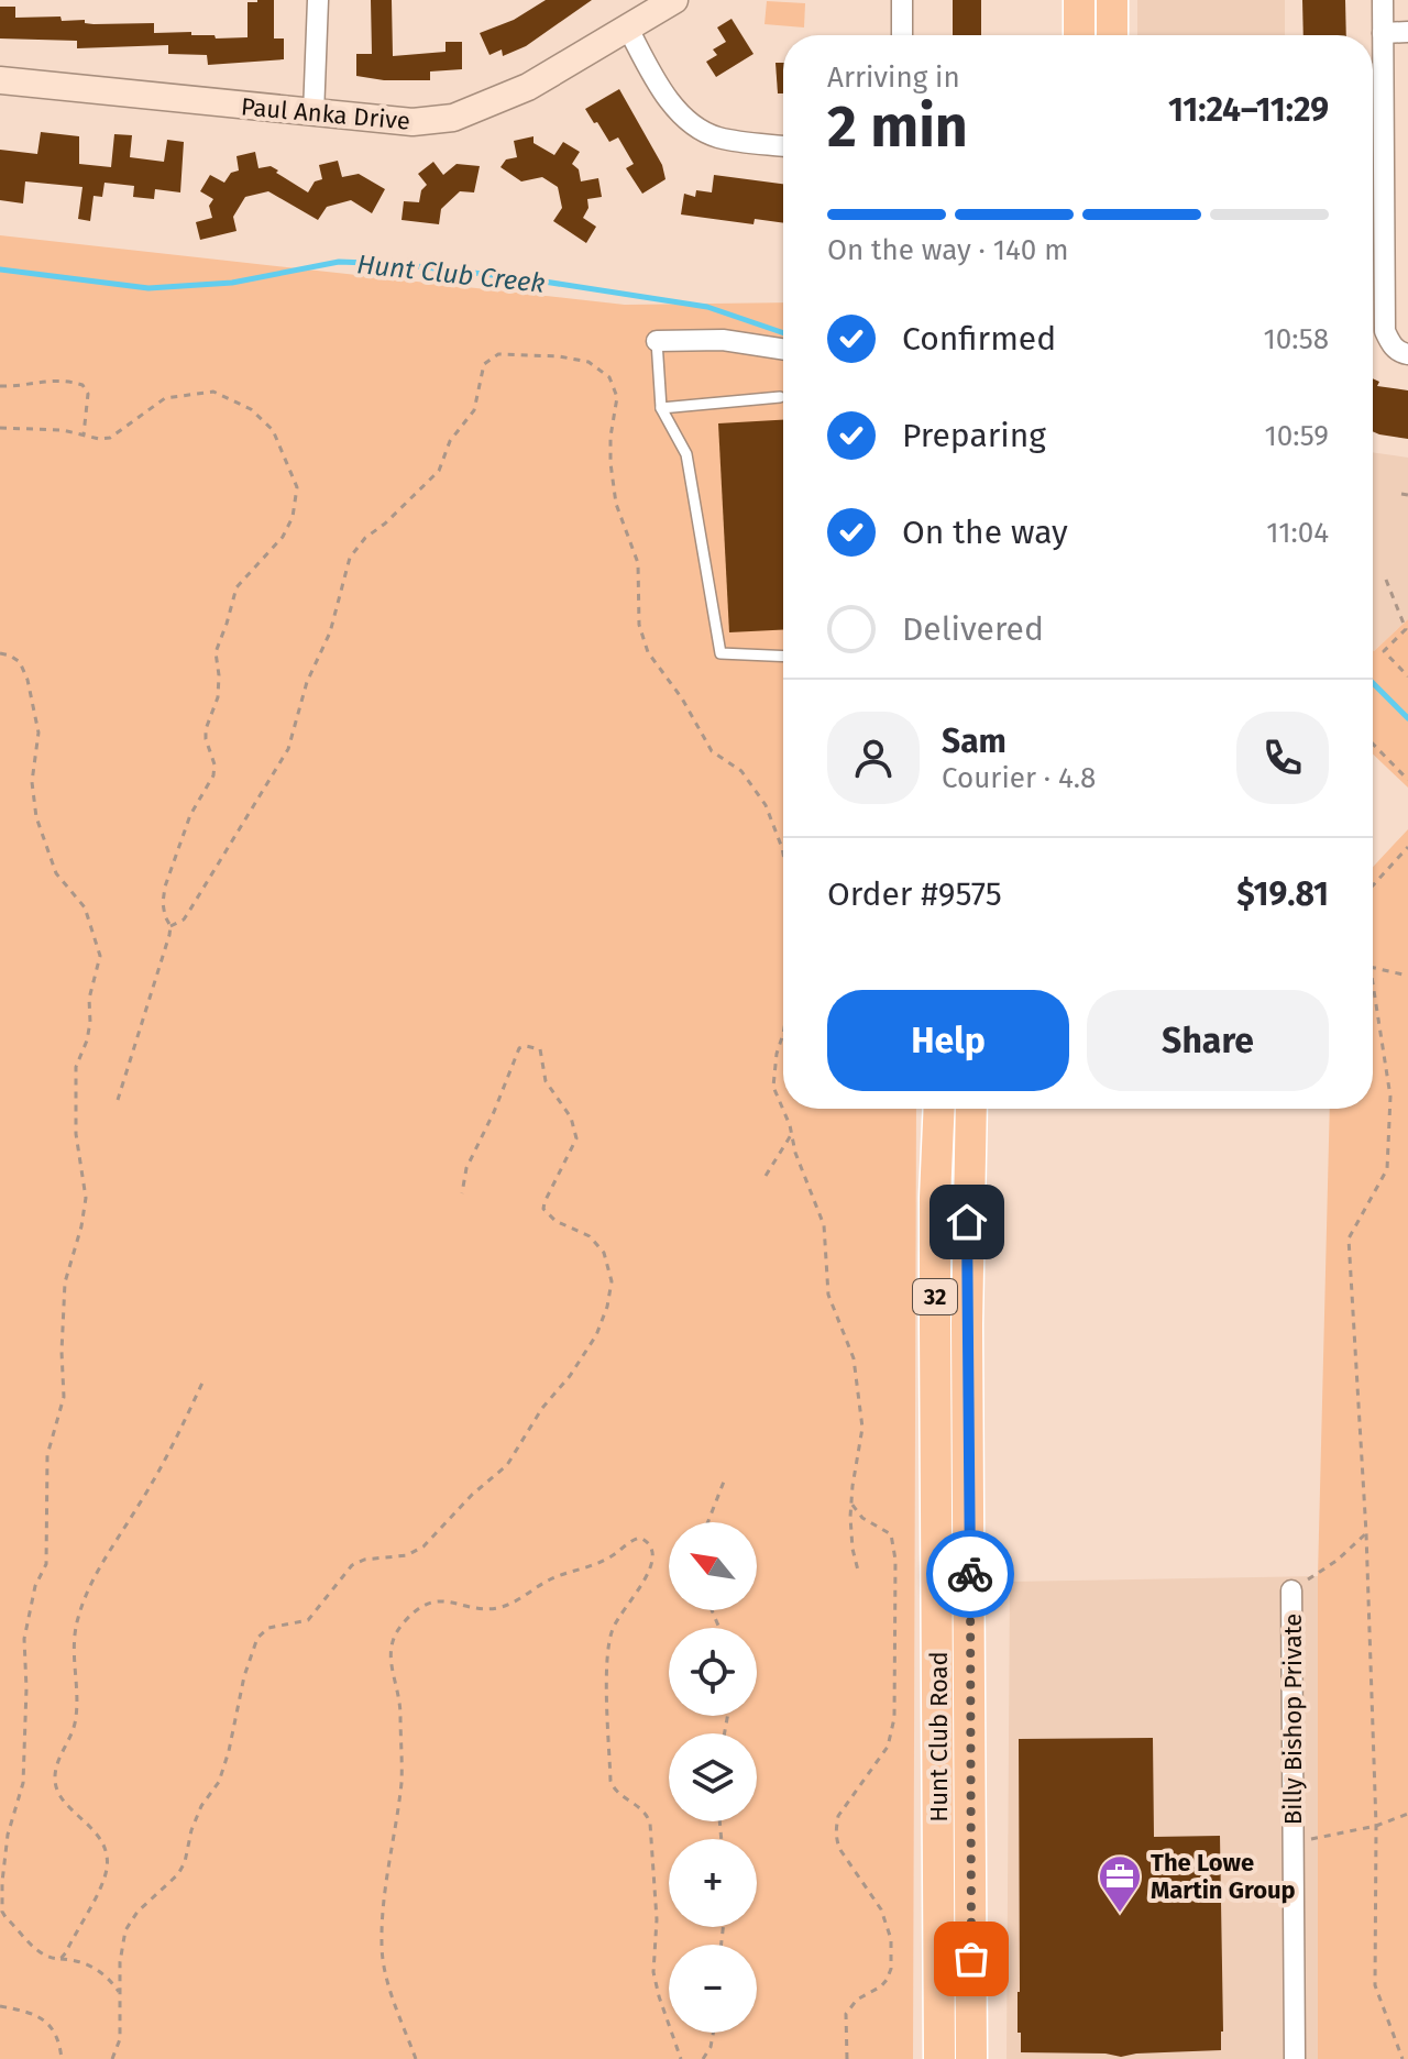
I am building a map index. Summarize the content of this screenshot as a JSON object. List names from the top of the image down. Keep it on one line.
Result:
{"streets":{"main road":["32","Hunt Club Road"],"street":["Paul Anka Drive","Billy Bishop Private"]},"water":["Hunt Club Creek"],"places":{"office":["The Lowe Martin Group"]},"north":"top left","page":{"heading":["2 min","Arriving in","11:24–11:29"],"panel":["Sam","Courier · 4.8","Order #9575","$19.81"],"bar":"On the way · 140 m","list":[["Confirmed","10:58"],["Preparing","10:59"],["On the way","11:04"],"Delivered"],"buttons":["Help","Share"],"map_buttons":["+","−"]}}
